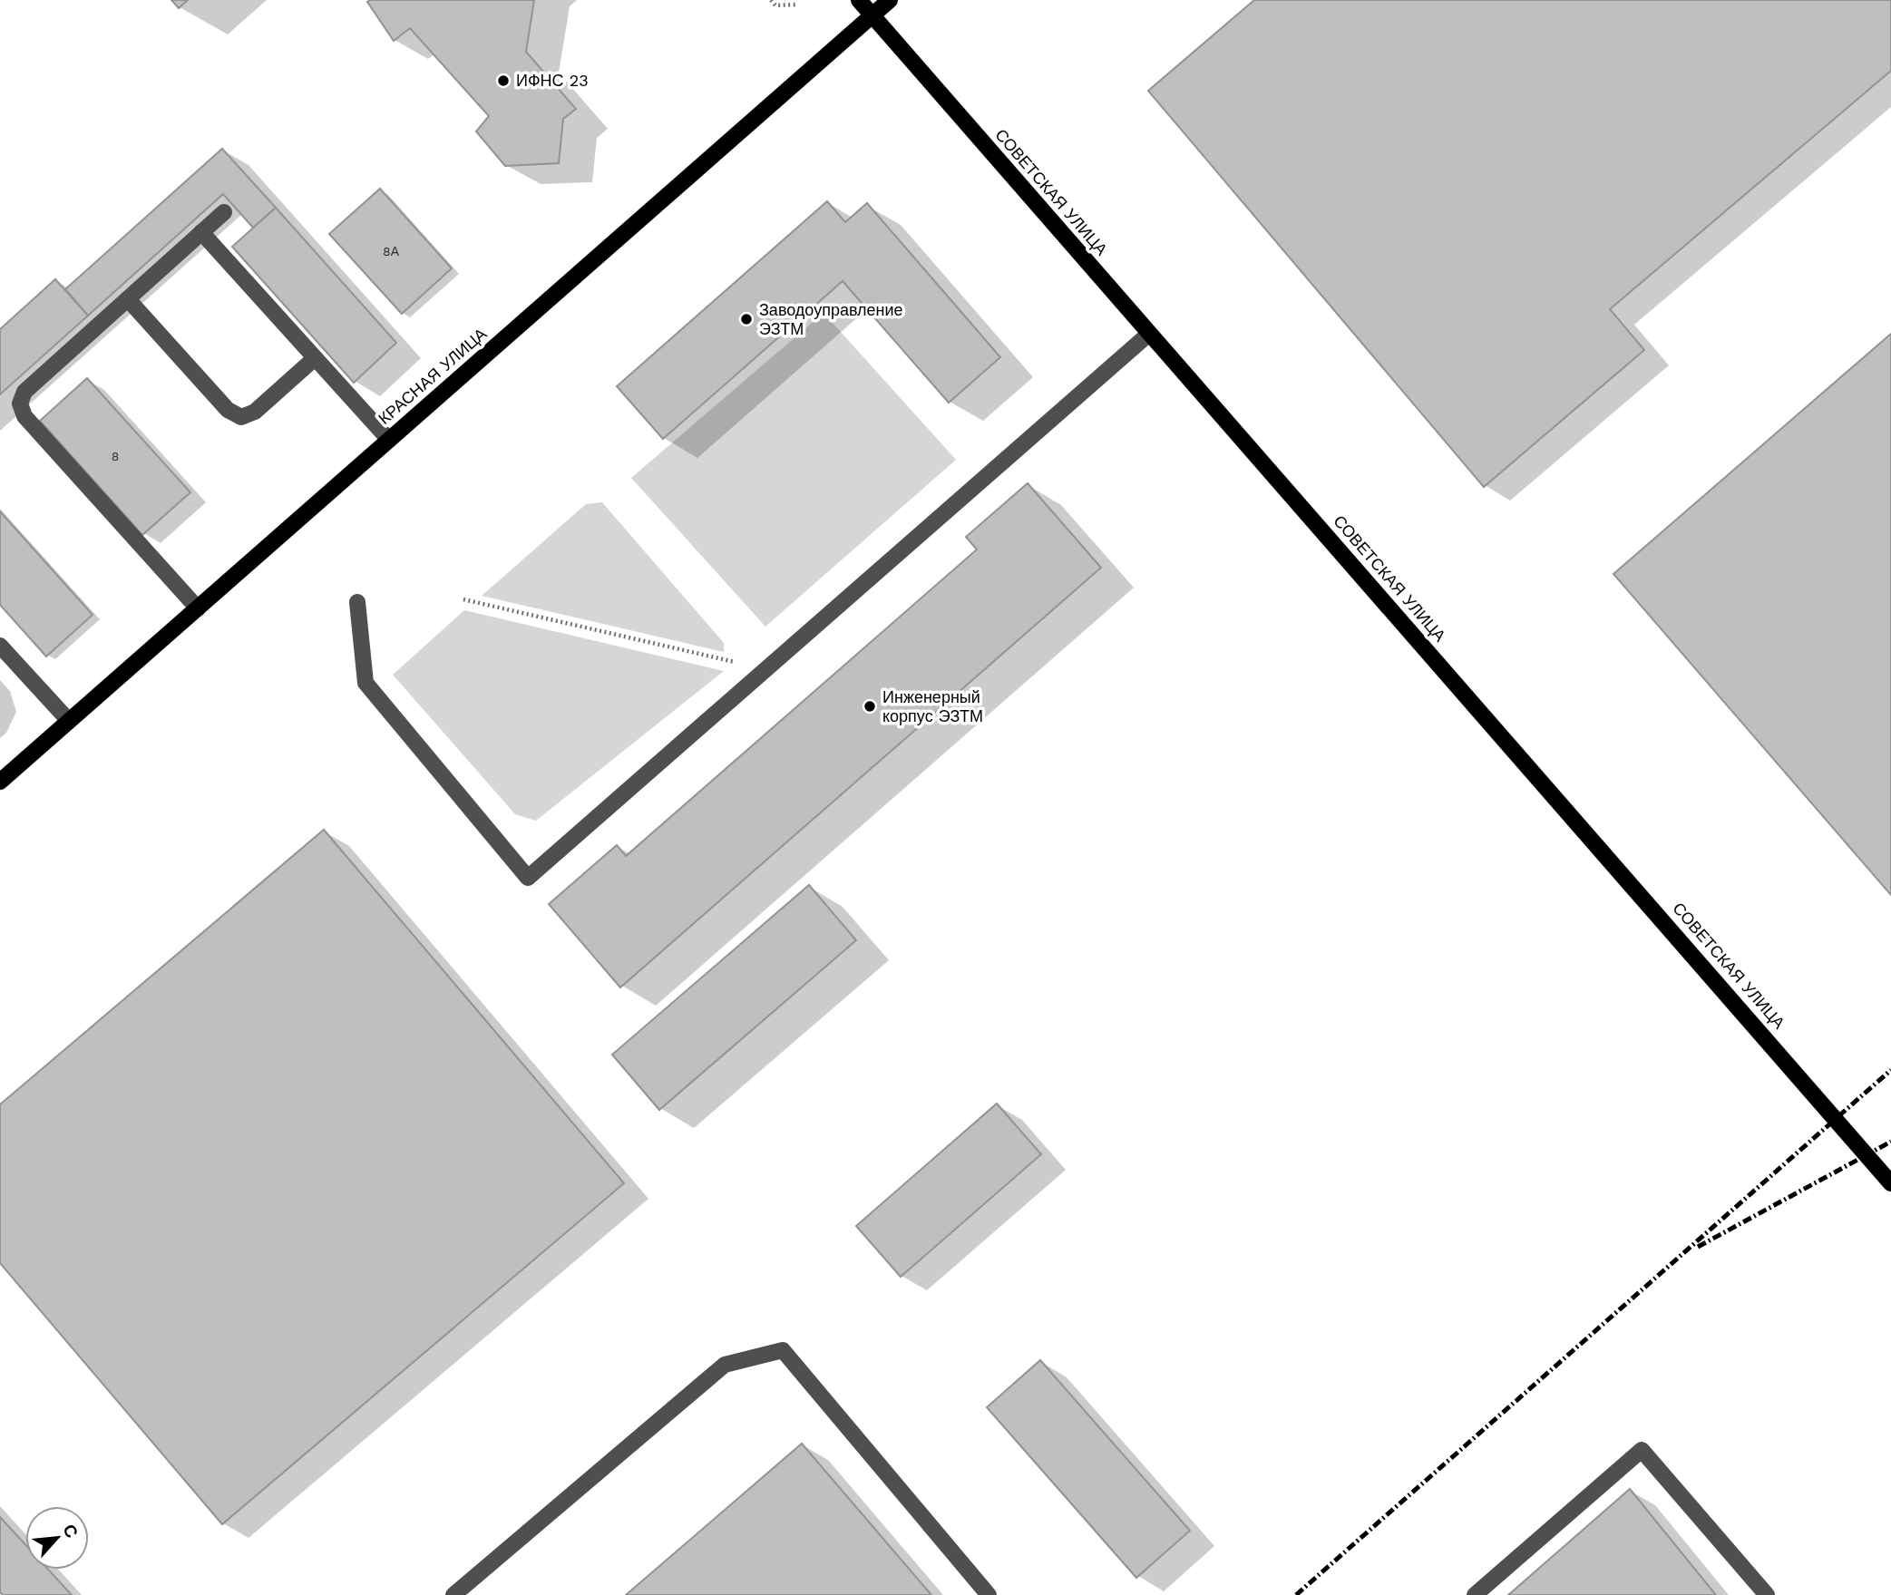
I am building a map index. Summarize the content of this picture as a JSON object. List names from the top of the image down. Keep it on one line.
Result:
{"streets":{"main road":["СОВЕТСКАЯ УЛИЦА","КРАСНАЯ УЛИЦА"]},"crossings":[["СОВЕТСКАЯ УЛИЦА","КРАСНАЯ УЛИЦА"]],"places":["ИФНС 23","Заводоуправление ЭЗТМ","Инженерный корпус ЭЗТМ"],"house_numbers":["8А","8"],"north":"top right"}
